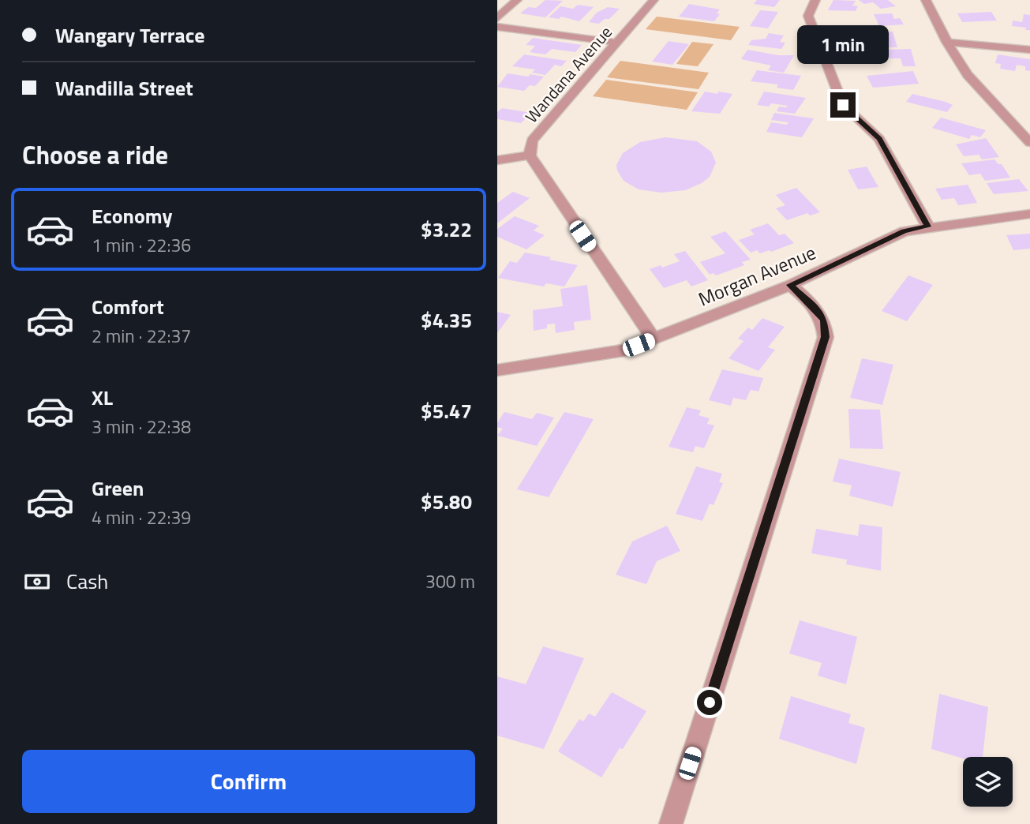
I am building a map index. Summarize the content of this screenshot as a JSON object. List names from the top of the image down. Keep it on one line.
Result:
{"streets":{"street":["Wandana Avenue","Morgan Avenue"]},"page":{"banner":["Wangary Terrace","Wandilla Street"],"bubble":"1 min","heading":"Choose a ride","list":[{"name":"Economy","note":"1 min · 22:36","value":"$3.22"},{"name":"Comfort","note":"2 min · 22:37","value":"$4.35"},{"name":"XL","note":"3 min · 22:38","value":"$5.47"},{"name":"Green","note":"4 min · 22:39","value":"$5.80"}],"pay":["Cash","300 m"],"buttons":"Confirm"}}
